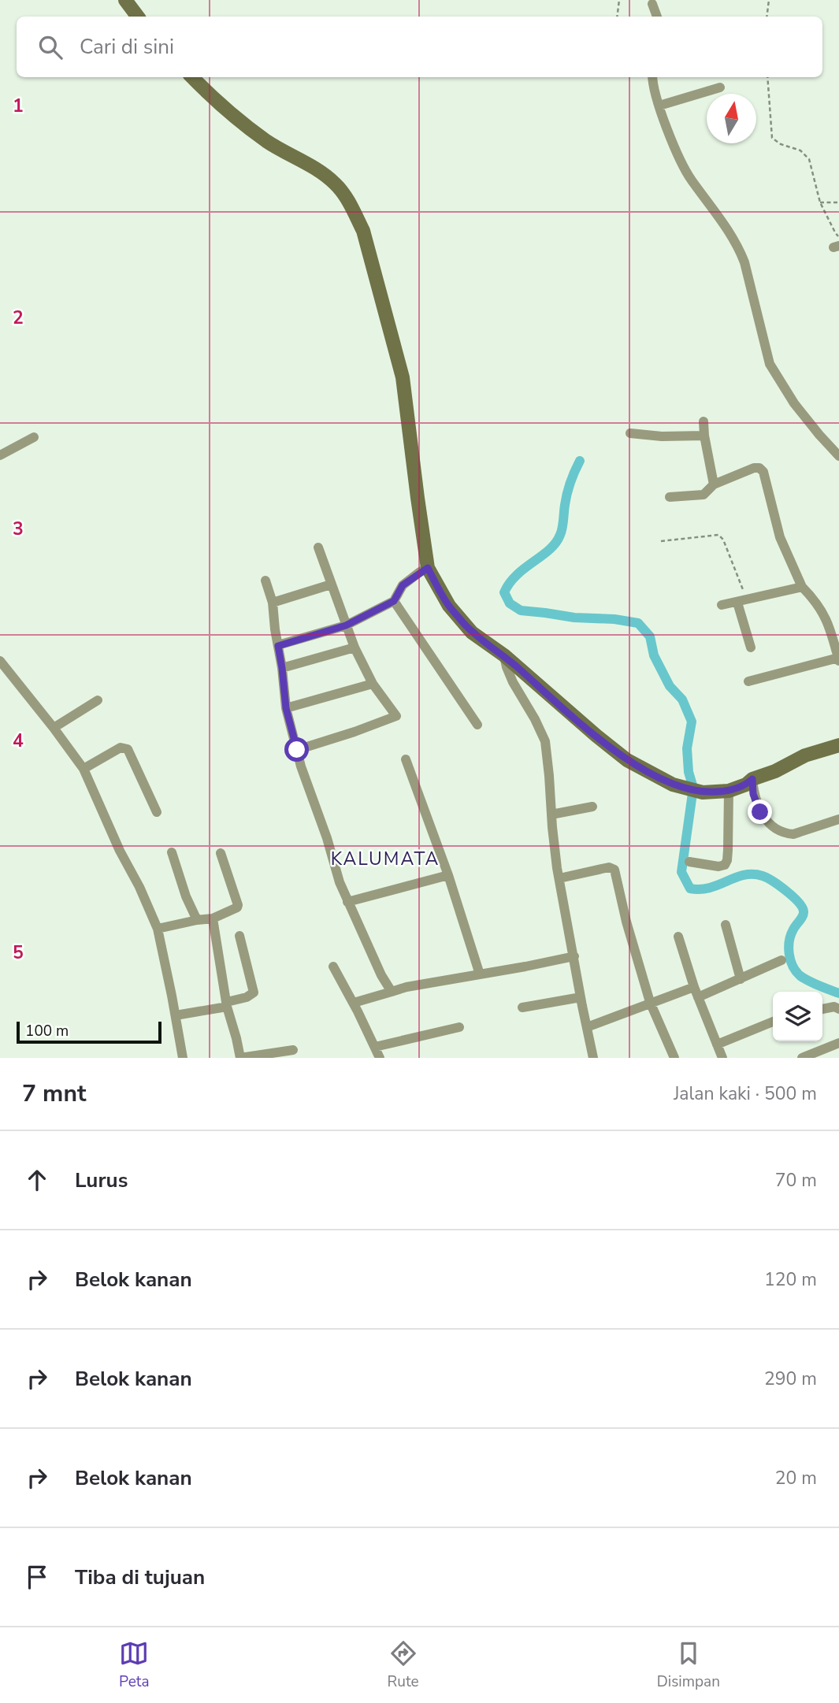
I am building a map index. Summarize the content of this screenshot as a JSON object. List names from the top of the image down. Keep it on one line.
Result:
{"districts":["KALUMATA"],"scale_bar":"100 m","north":"top","page":{"search":"Cari di sini","scale":"100 m","heading":["7 mnt","Jalan kaki · 500 m"],"list":[["Lurus","70 m"],["Belok kanan","120 m"],["Belok kanan","290 m"],["Belok kanan","20 m"],"Tiba di tujuan"],"nav":["Peta","Rute","Disimpan"]},"grid":{"rows":["1","2","3","4","5"]}}
